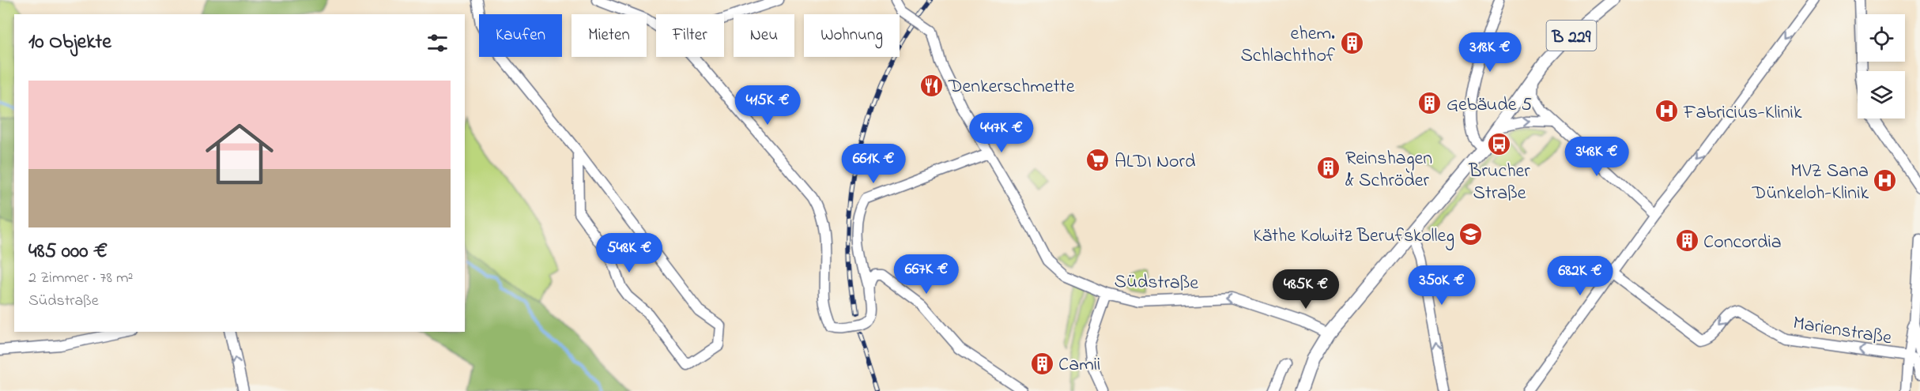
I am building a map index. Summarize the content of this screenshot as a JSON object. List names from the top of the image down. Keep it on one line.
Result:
{"streets":{"main road":["B 229"],"street":["Südstraße","Marienstraße"]},"crossings":[["B 229","Südstraße"]],"one_way":["Südstraße","Marienstraße"],"places":{"building":["ehem. Schlachthof","Gebäude 5","Reinshagen & Schröder","Concordia","Camii"],"restaurant":["Denkerschmette"],"hospital":["Fabricius-Klinik","MVZ Sana Dünkeloh-Klinik"],"bus stop":["Brucher Straße"],"supermarket":["ALDI Nord"],"school or university":["Käthe Kolwitz Berufskolleg"]},"page":{"chip":["Kaufen","Mieten","Filter","Neu","Wohnung"],"heading":"10 Objekte","price":["318K €","415K €","447K €","348K €","661K €","548K €","667K €","682K €","350K €","485K €"],"list":[{"name":"485 000 €","note":"2 Zimmer · 78 m² · Südstraße"}]}}
